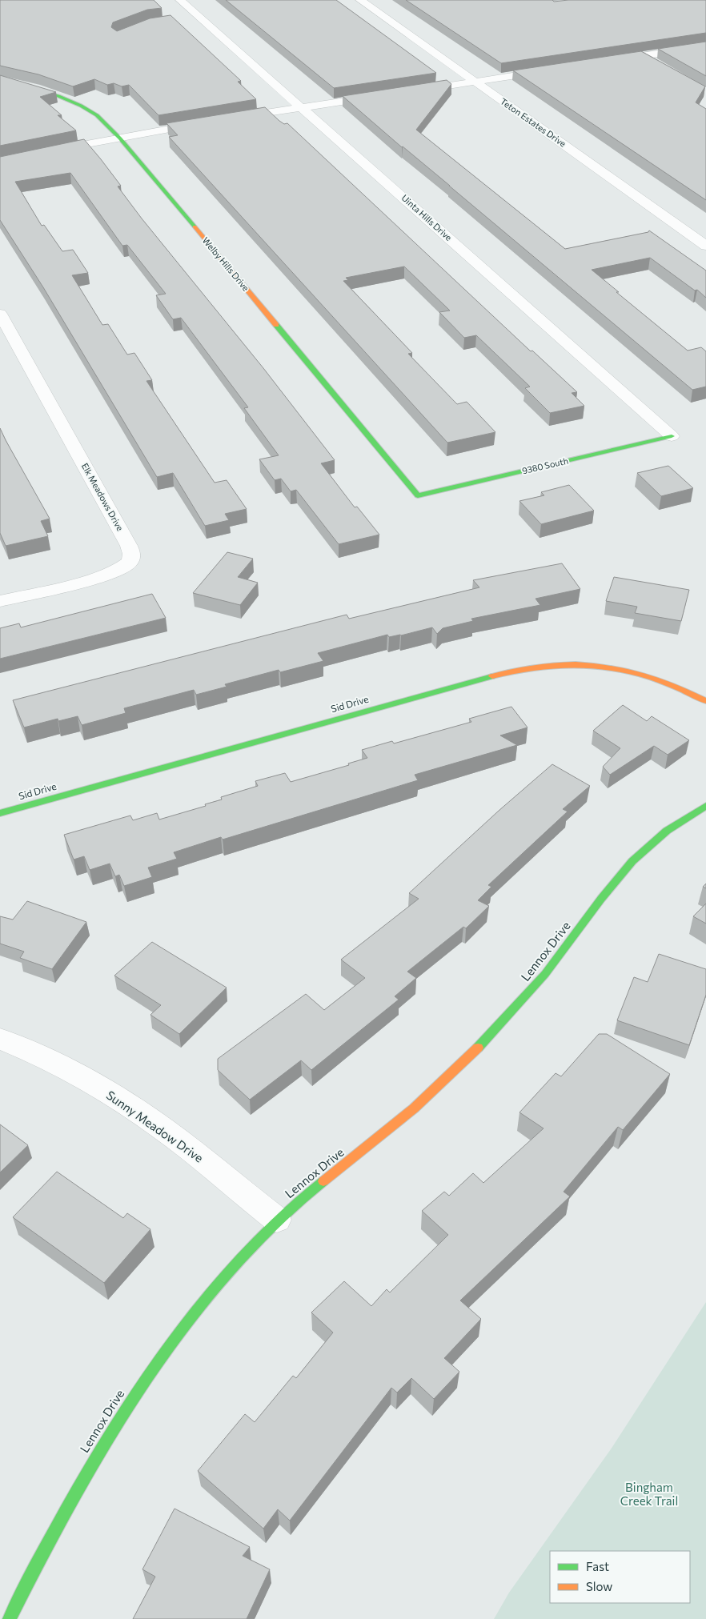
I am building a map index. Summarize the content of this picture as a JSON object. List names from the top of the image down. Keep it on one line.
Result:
{"streets":{"street":["Teton Estates Drive","Uinta Hills Drive","Welby Hills Drive","9380 South","Elk Meadows Drive","Sid Drive","Lennox Drive","Sunny Meadow Drive"]},"crossings":[["Uinta Hills Drive","9380 South"],["Welby Hills Drive","9380 South"],["Lennox Drive","Sunny Meadow Drive"]],"parks":["Bingham Creek Trail"],"legend":["Fast","Slow"]}
